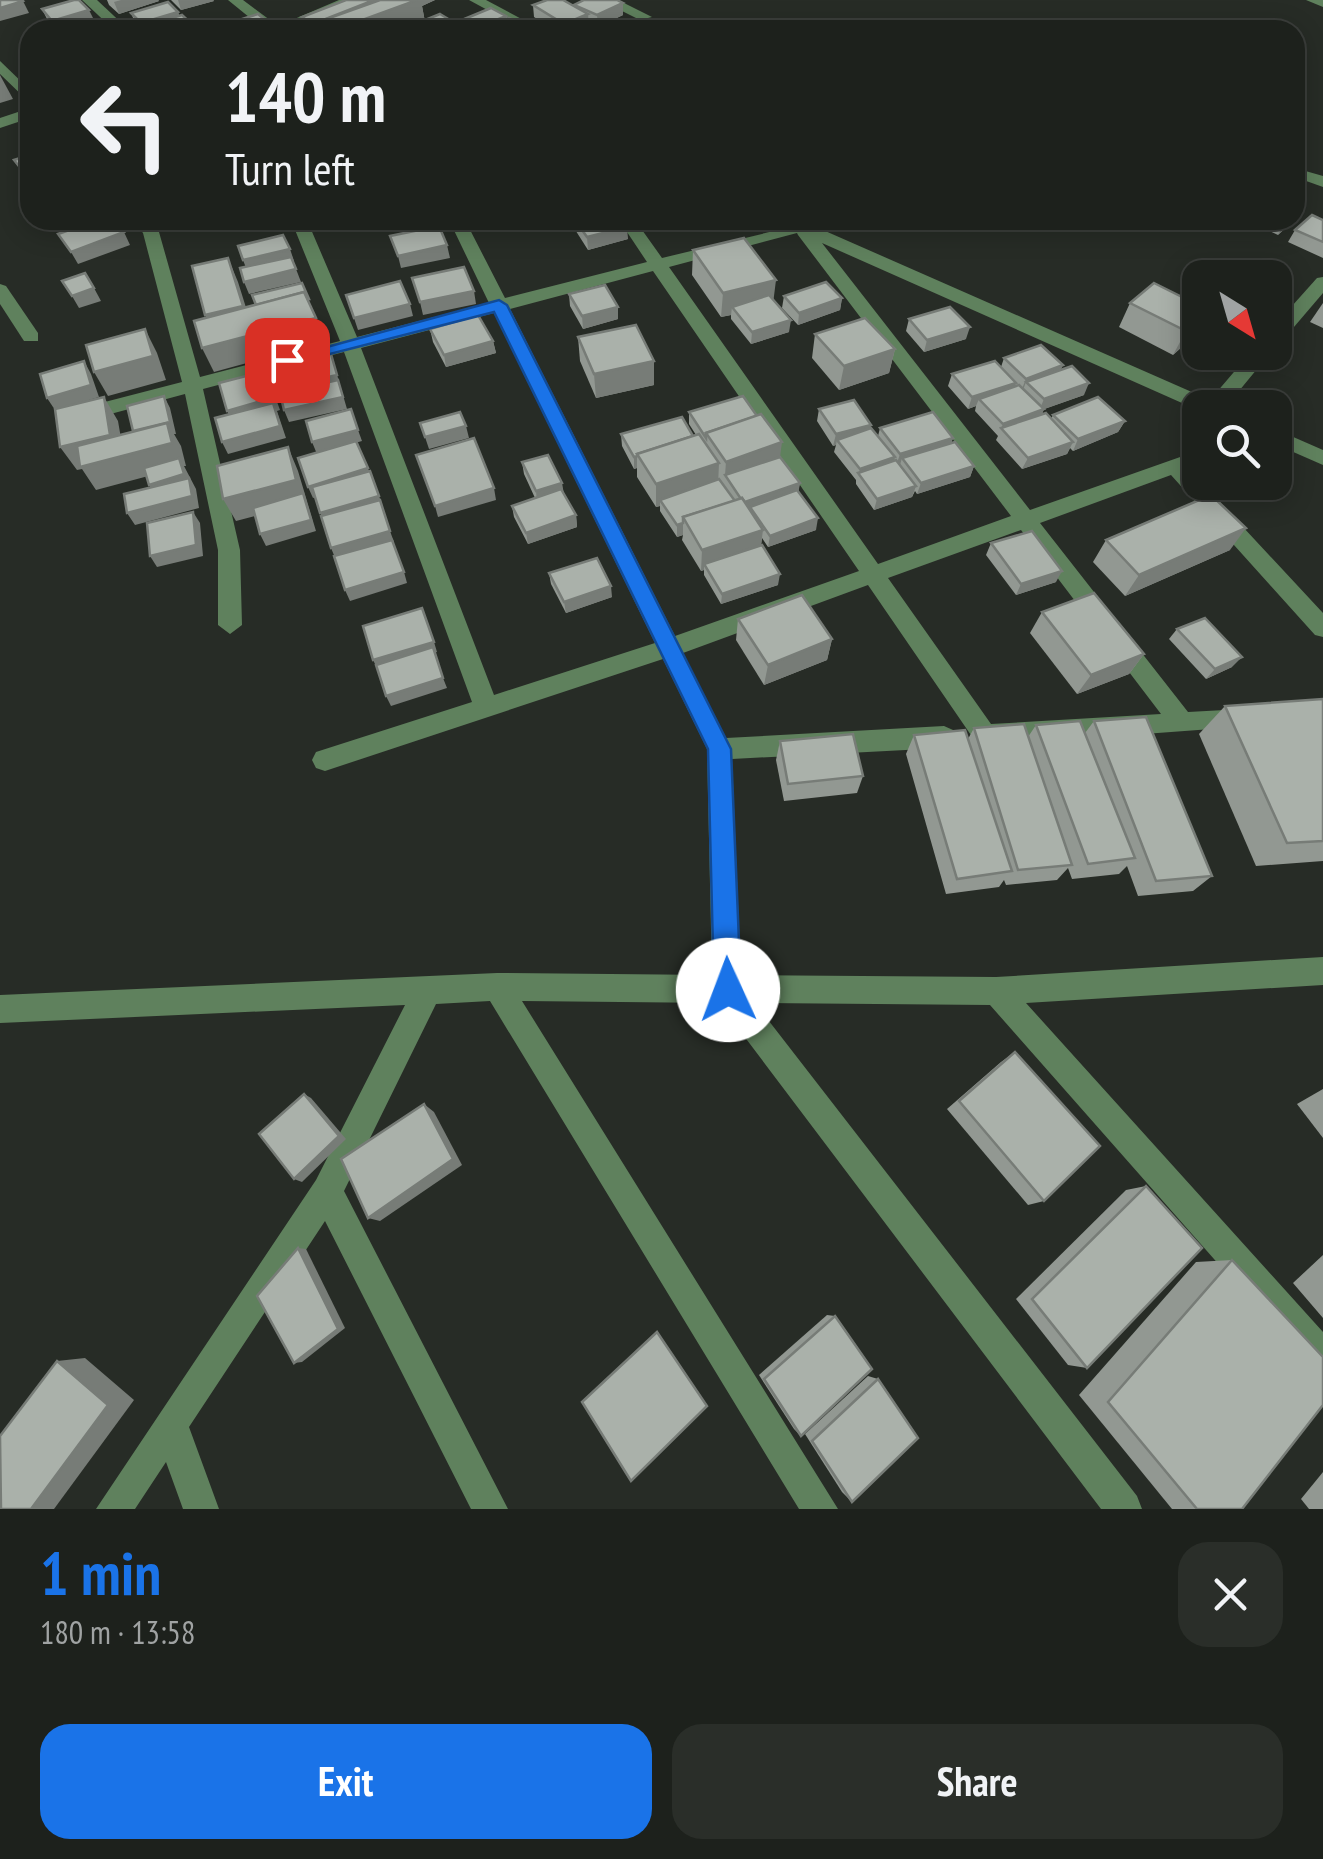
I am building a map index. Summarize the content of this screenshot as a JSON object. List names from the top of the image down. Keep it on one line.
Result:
{"north":"bottom right","page":{"turn":["140 m","Turn left"],"heading":["1 min","180 m · 13:58"],"buttons":["Exit","Share"]}}
